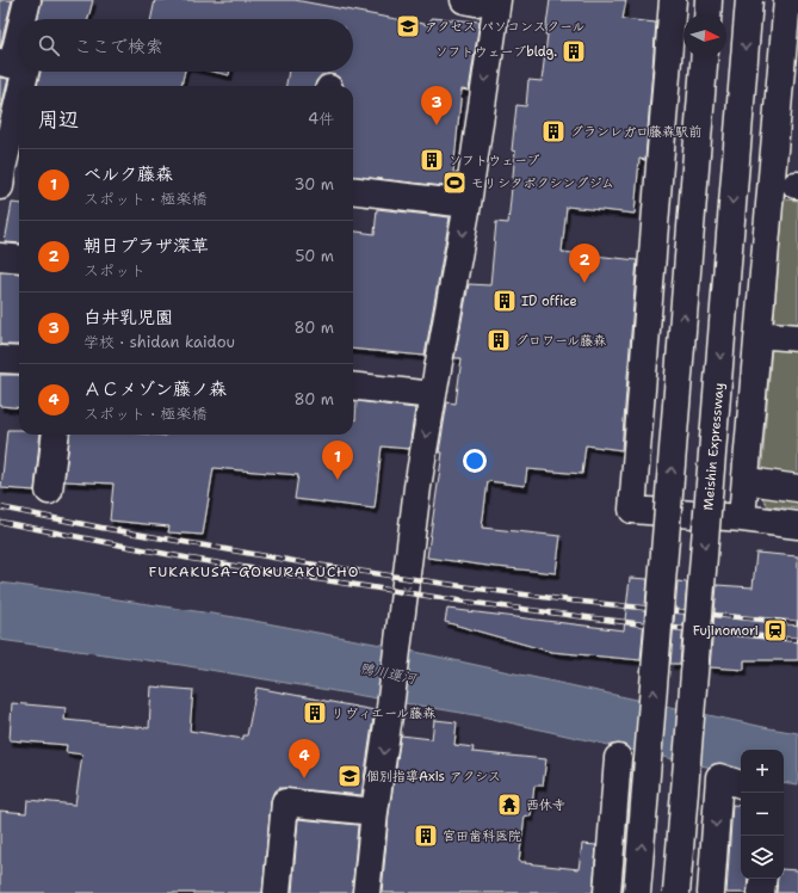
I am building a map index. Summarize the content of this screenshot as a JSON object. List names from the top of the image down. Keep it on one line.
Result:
{"streets":{"main road":["Meishin Expressway"]},"districts":["FUKAKUSA-GOKURAKUCHO"],"water":["鴨川運河"],"places":{"school or university":["アクセス パソコンスクール","個別指導Axis アクシス"],"building":["ソフトウェーブbldg.","グランレガロ藤森駅前","ソフトウェーブ","ID office","グロワール藤森","リヴィエール藤森","宮田歯科医院"],"sports":["モリシタボクシングジム"],"station":["Fujinomori"],"temple":["西休寺"]},"north":"right","page":{"search":"ここで検索","pins":["3","2","1","4"],"heading":["周辺","4件"],"list":[{"mark":"1","name":"ベルク藤森","note":"スポット · 極楽橋","value":"30 m"},{"mark":"2","name":"朝日プラザ深草","note":"スポット","value":"50 m"},{"mark":"3","name":"白井乳児園","note":"学校 · shidan kaidou","value":"80 m"},{"mark":"4","name":"ＡＣメゾン藤ノ森","note":"スポット · 極楽橋","value":"80 m"}],"map_buttons":["+","−"]}}
